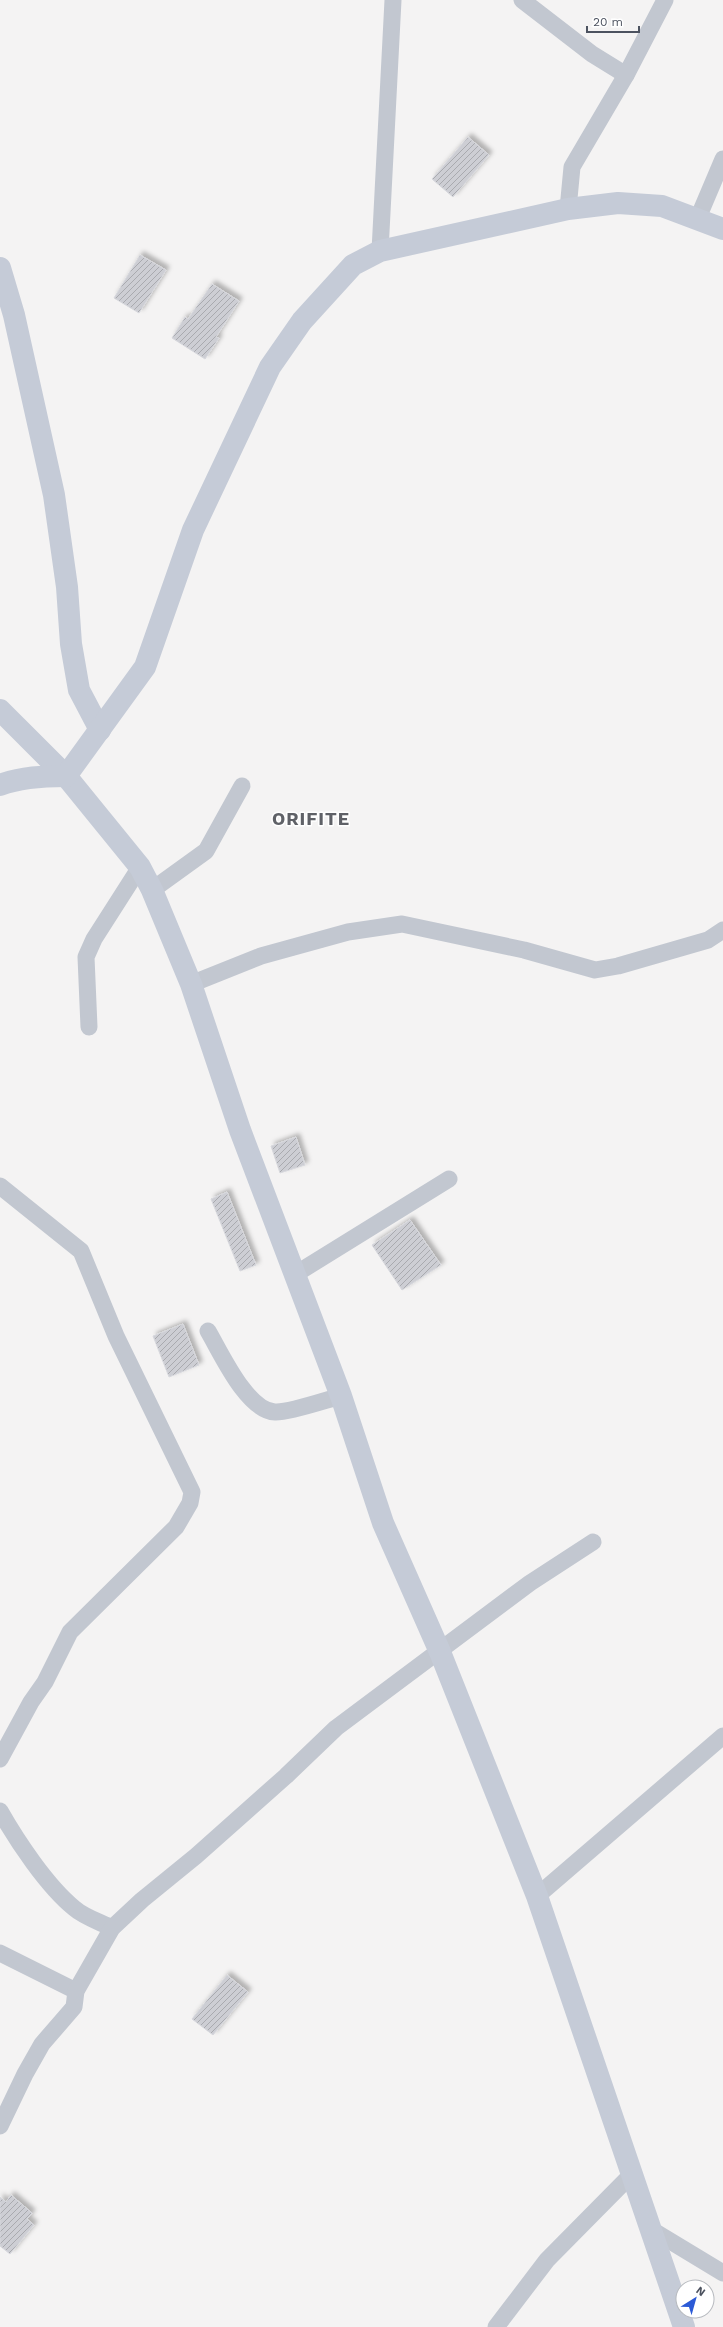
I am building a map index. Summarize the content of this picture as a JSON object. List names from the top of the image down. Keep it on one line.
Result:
{"districts":["ORIFITE"],"scale_bar":"20 m","north":"top right"}
